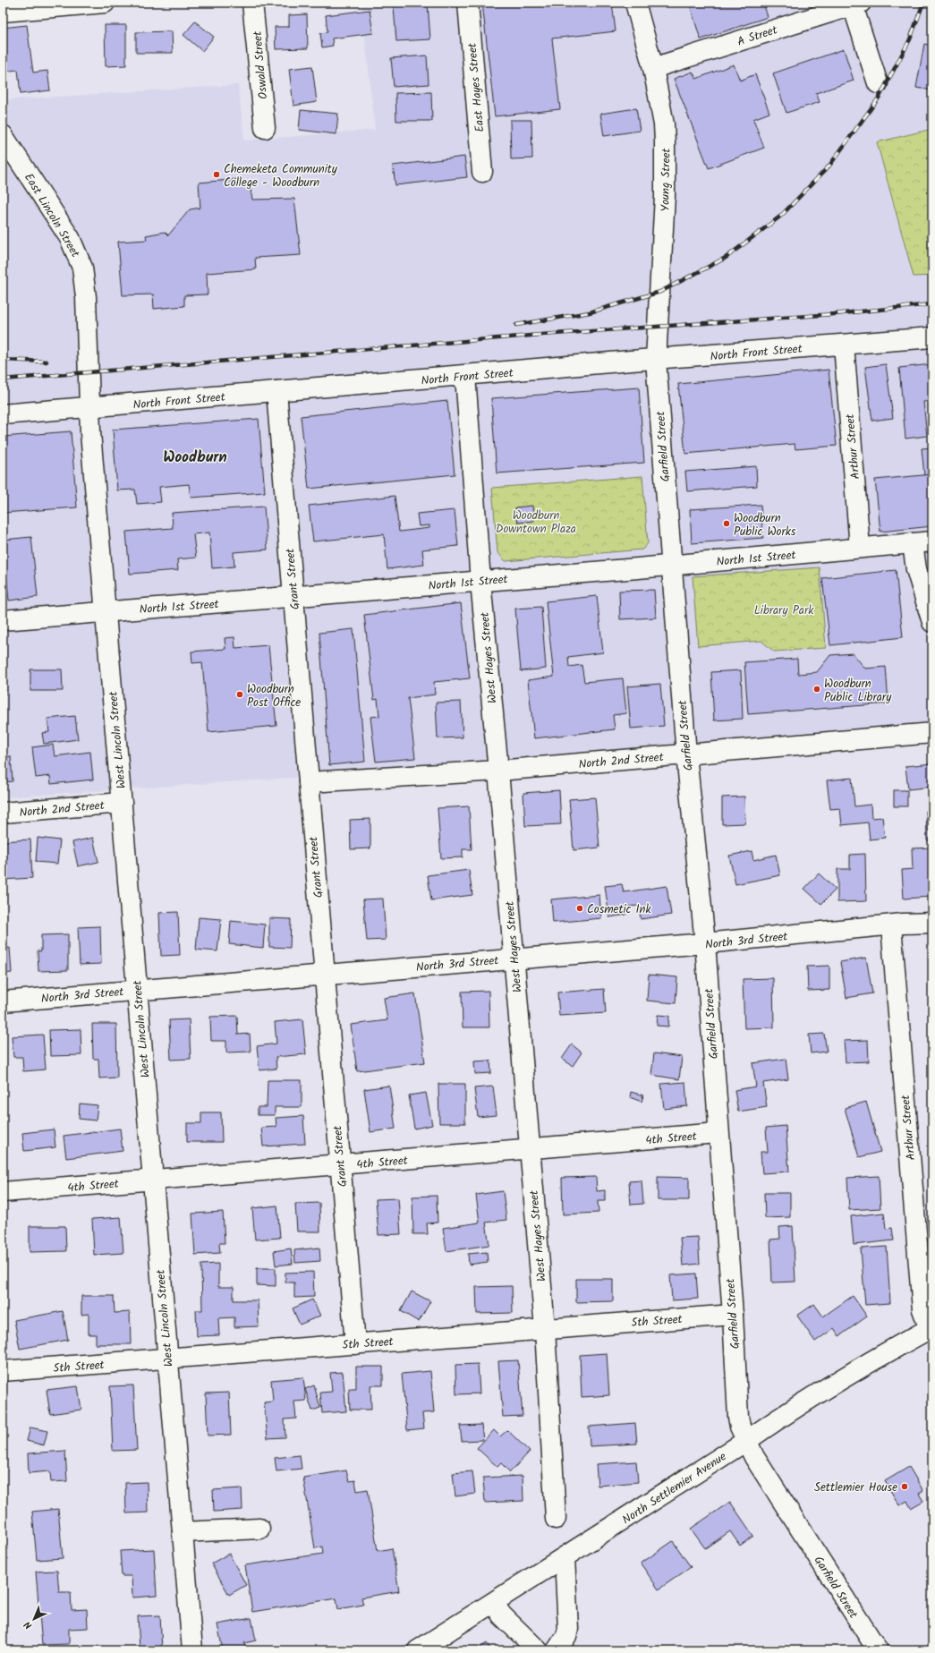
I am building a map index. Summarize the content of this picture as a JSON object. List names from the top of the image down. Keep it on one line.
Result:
{"streets":{"street":["A Street","Oswald Street","East Hayes Street","Young Street","East Lincoln Street","North Front Street","Garfield Street","Arthur Street","North 1st Street","Grant Street","West Hayes Street","West Lincoln Street","North 2nd Street","North 3rd Street","4th Street","5th Street","North Settlemier Avenue"]},"crossings":[["A Street","Young Street"],["Young Street","North Front Street"],["Young Street","Garfield Street"],["East Lincoln Street","North Front Street"],["East Lincoln Street","West Lincoln Street"],["North Front Street","Garfield Street"],["North Front Street","Arthur Street"],["North Front Street","Grant Street"],["North Front Street","West Hayes Street"],["North Front Street","West Lincoln Street"],["Garfield Street","North 1st Street"],["Garfield Street","North 2nd Street"],["Garfield Street","North 3rd Street"],["Garfield Street","4th Street"],["Garfield Street","5th Street"],["Garfield Street","North Settlemier Avenue"],["Arthur Street","North 1st Street"],["Arthur Street","North 3rd Street"],["Arthur Street","North Settlemier Avenue"],["North 1st Street","Grant Street"],["North 1st Street","West Hayes Street"],["North 1st Street","West Lincoln Street"],["Grant Street","North 2nd Street"],["Grant Street","North 3rd Street"],["Grant Street","4th Street"],["Grant Street","5th Street"],["West Hayes Street","North 2nd Street"],["West Hayes Street","North 3rd Street"],["West Hayes Street","4th Street"],["West Hayes Street","5th Street"],["West Lincoln Street","North 2nd Street"],["West Lincoln Street","North 3rd Street"],["West Lincoln Street","4th Street"],["West Lincoln Street","5th Street"]],"districts":["Woodburn"],"parks":["Woodburn Downtown Plaza","Library Park"],"places":["Chemeketa Community College - Woodburn","Woodburn Public Works","Woodburn Public Library","Woodburn Post Office","Cosmetic Ink","Settlemier House"],"north":"bottom left"}
